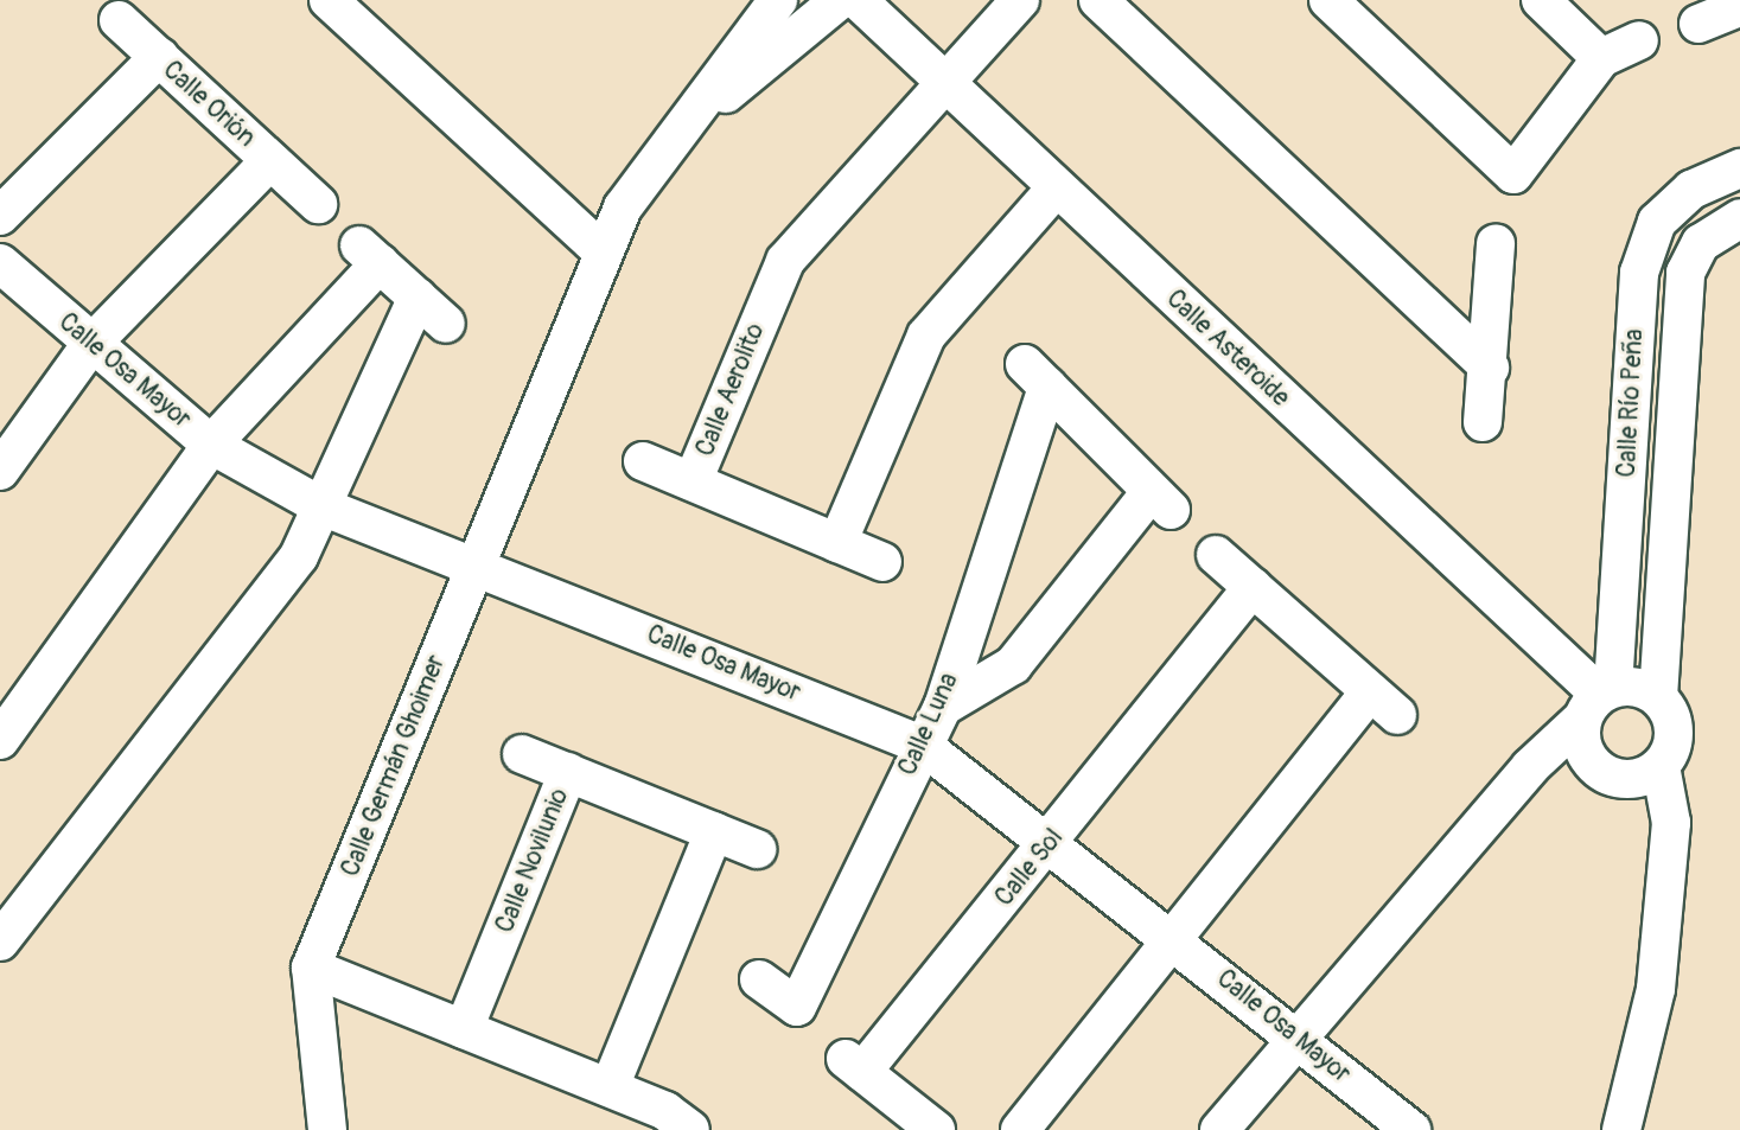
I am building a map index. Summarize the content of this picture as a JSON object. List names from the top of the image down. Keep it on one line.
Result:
{"streets":{"street":["Calle Orión","Calle Asteroide","Calle Osa Mayor","Calle Aerolito","Calle Río Peña","Calle Luna","Calle Germán Ghoimer","Calle Novilunio","Calle Sol"]},"crossings":[["Calle Orión","Calle Osa Mayor"],["Calle Asteroide","Calle Aerolito"],["Calle Asteroide","Calle Río Peña"],["Calle Osa Mayor","Calle Luna"],["Calle Osa Mayor","Calle Germán Ghoimer"],["Calle Osa Mayor","Calle Sol"]]}
